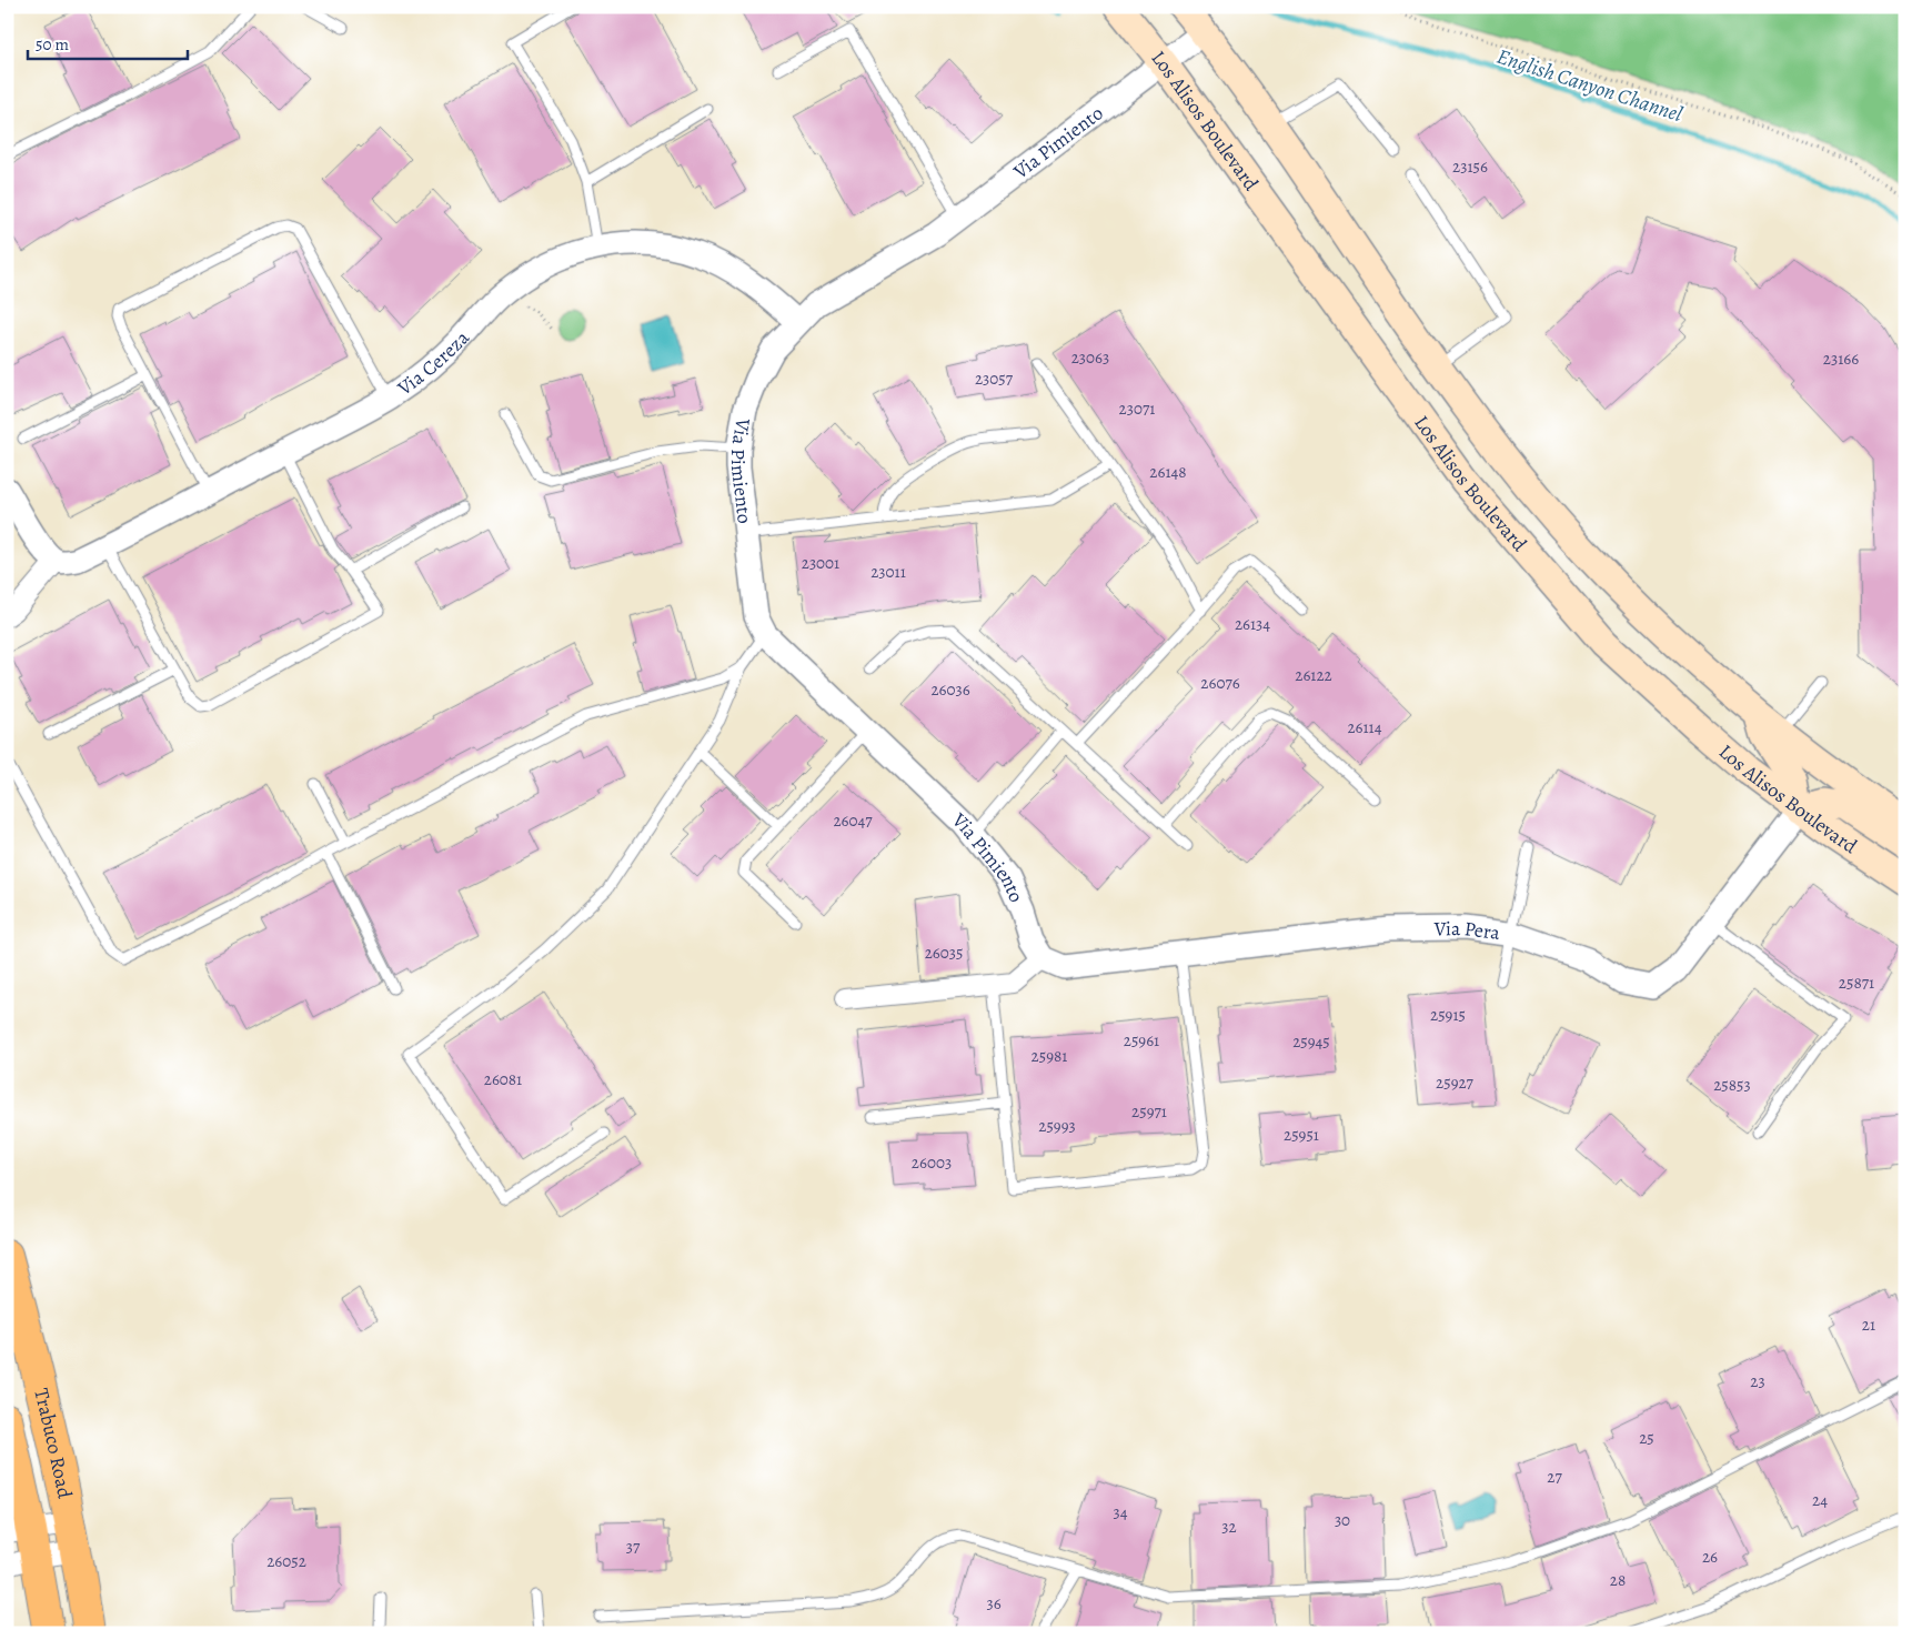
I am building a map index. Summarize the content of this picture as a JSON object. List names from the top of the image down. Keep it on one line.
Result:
{"streets":{"main road":["Los Alisos Boulevard","Trabuco Road"],"street":["Via Pimiento","Via Cereza","Via Pera"]},"crossings":[["Los Alisos Boulevard","Via Pimiento"],["Los Alisos Boulevard","Via Pera"],["Via Pimiento","Via Cereza"],["Via Pimiento","Via Pera"]],"water":["English Canyon Channel"],"house_numbers":["23156","23063","23166","23057","23071","26148","23001","23011","26134","26122","26076","26036","26114","26047","26035","25871","25915","25961","25945","25981","26081","25927","25853","25971","25993","25951","26003","21","23","25","27","24","34","30","32","37","26","26052","28","36"],"scale_bar":"50 m"}
